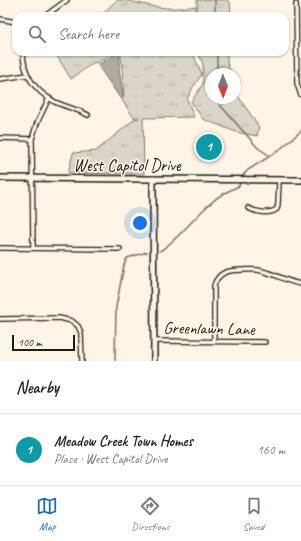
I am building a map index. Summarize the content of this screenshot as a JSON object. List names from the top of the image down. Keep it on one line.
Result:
{"streets":{"street":["West Capitol Drive","Greenlawn Lane"]},"scale_bar":"100 m","north":"bottom","page":{"search":"Search here","pins":"1","scale":"100 m","heading":"Nearby","list":[{"mark":"1","name":"Meadow Creek Town Homes","note":"Place · West Capitol Drive","value":"160 m"}],"nav":["Map","Directions","Saved"]}}
